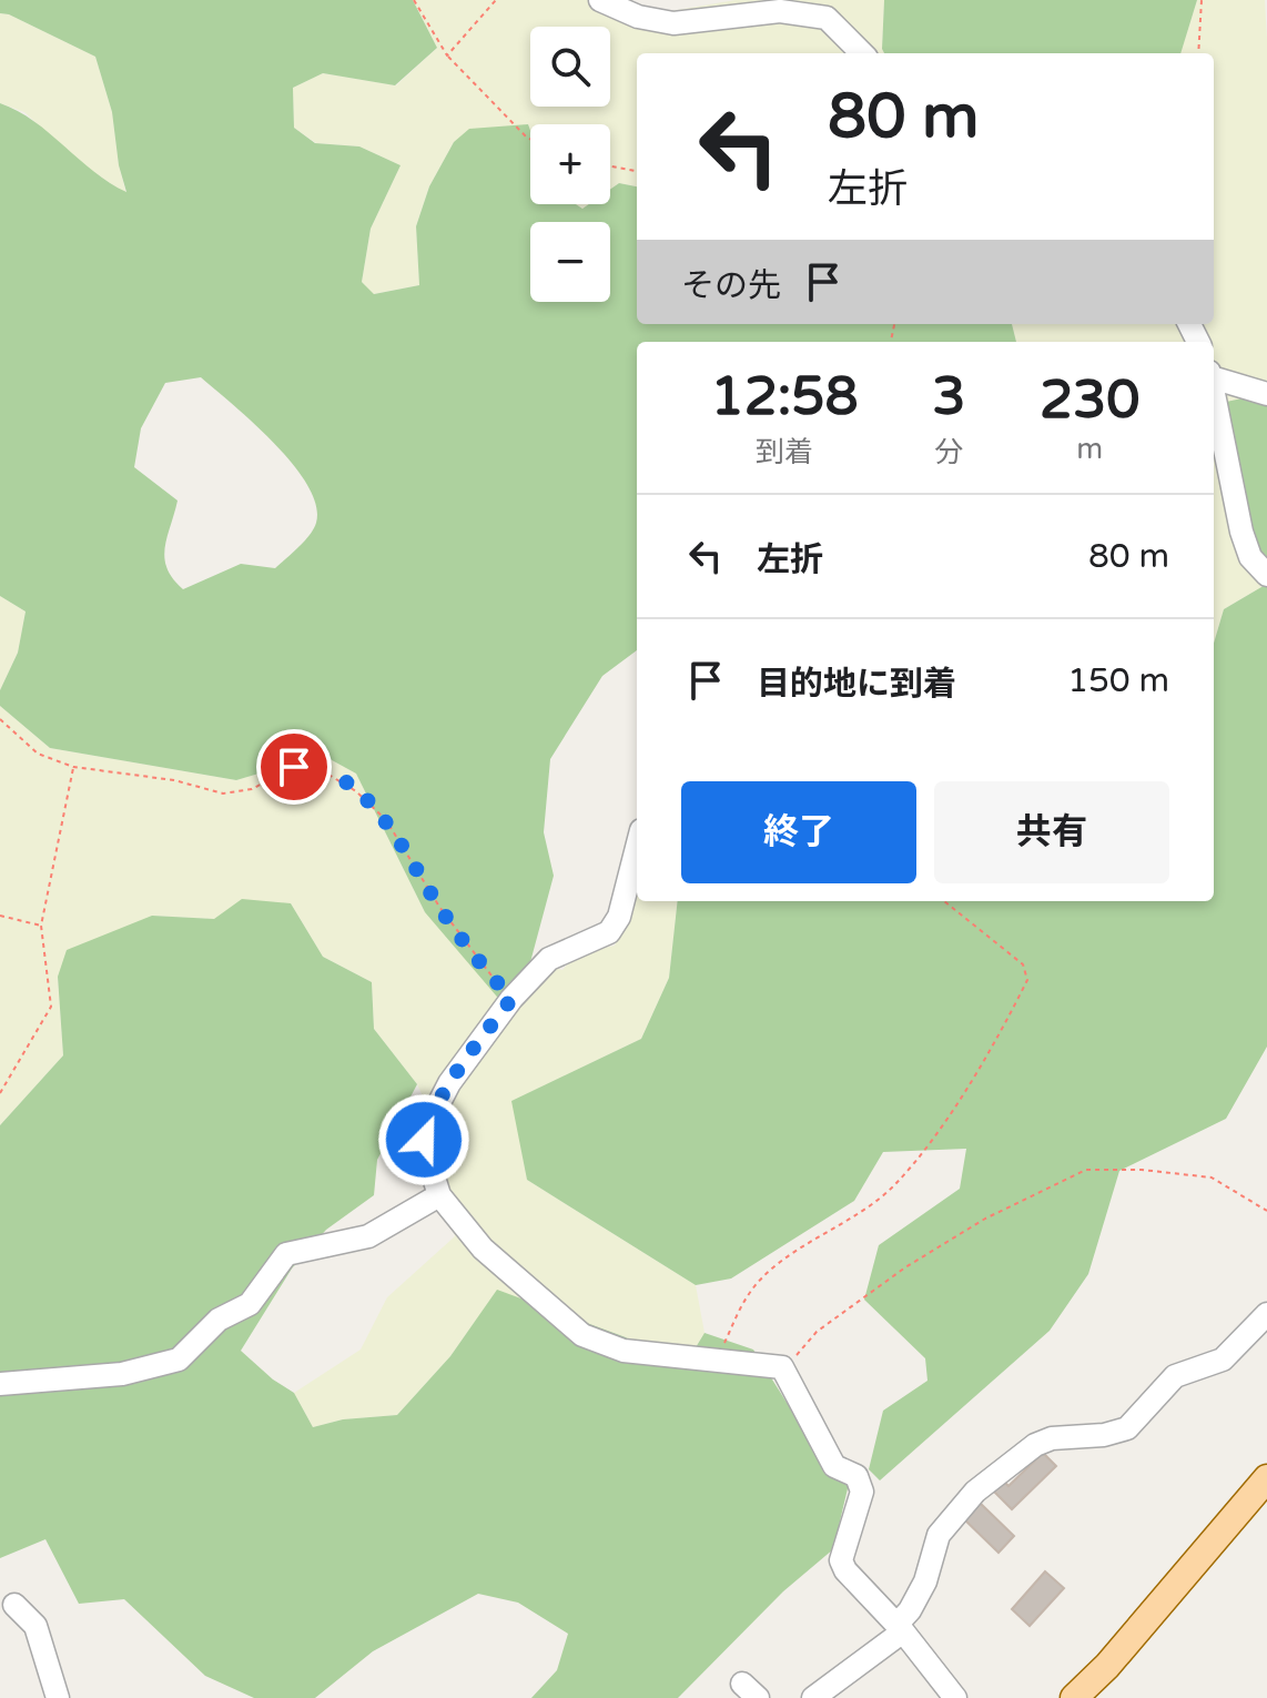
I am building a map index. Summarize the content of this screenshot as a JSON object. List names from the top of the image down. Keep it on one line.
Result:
{"page":{"map_buttons":["+","−"],"turn":["80 m","左折"],"then":"その先","eta":["12:58","到着","3","分","230","m"],"list":[{"name":"左折","value":"80 m"},{"name":"目的地に到着","value":"150 m"}],"buttons":["終了","共有"]}}
